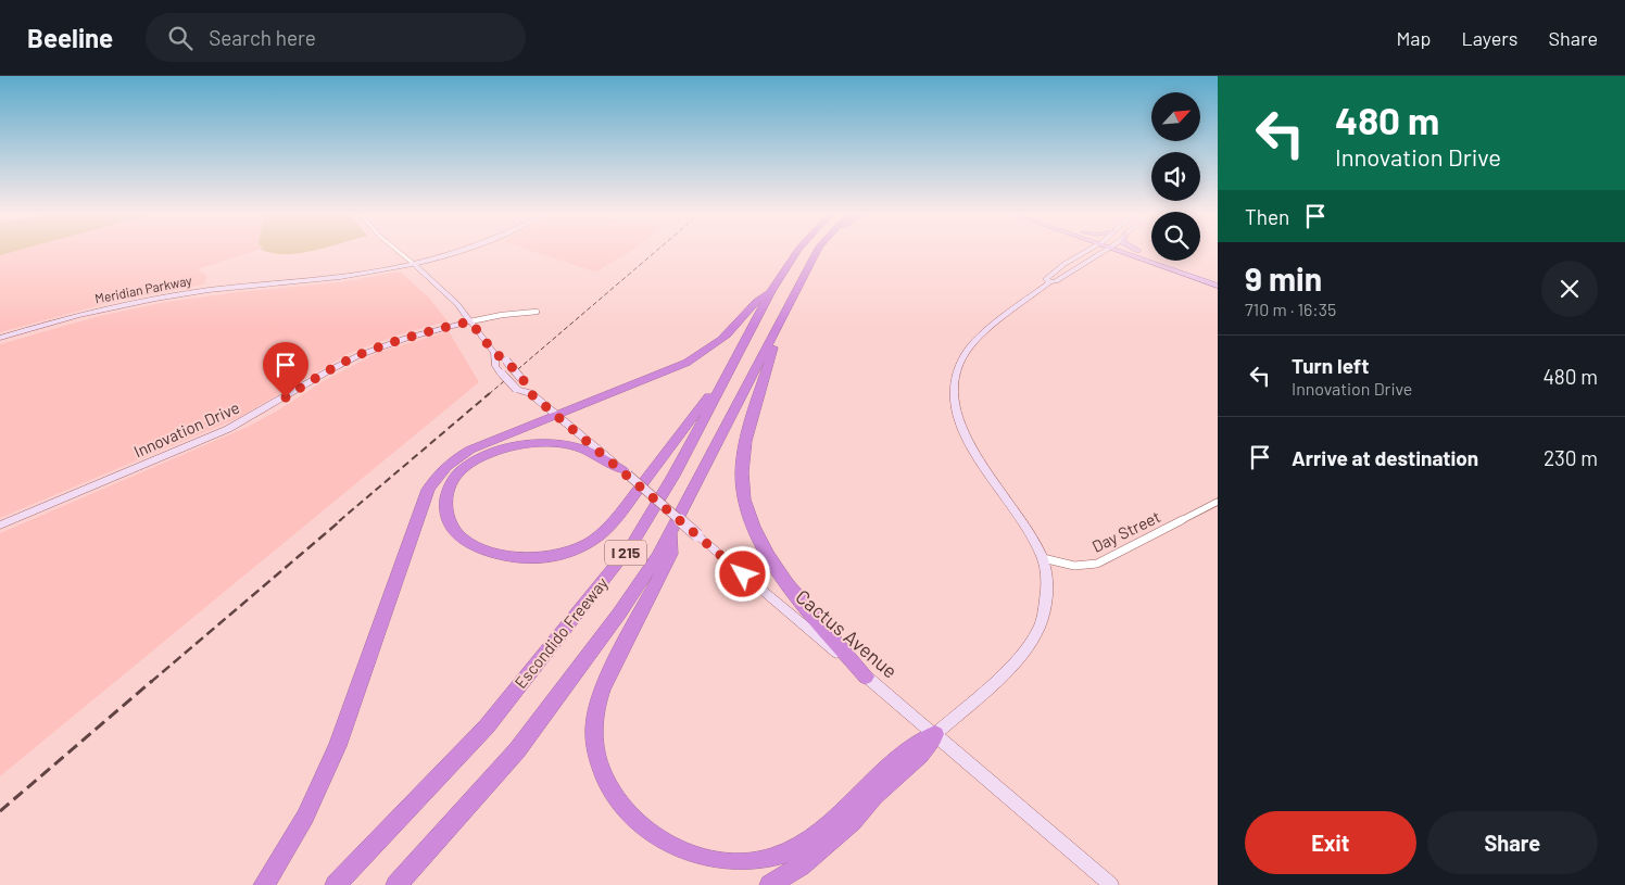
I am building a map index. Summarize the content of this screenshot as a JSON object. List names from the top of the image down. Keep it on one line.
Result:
{"streets":{"highway":["I 215","Escondido Freeway"],"main road":["Cactus Avenue"],"street":["Meridian Parkway","Innovation Drive","Day Street"]},"crossings":[["Meridian Parkway","Cactus Avenue"],["Innovation Drive","Cactus Avenue"]],"north":"top right","page":{"header":"Beeline","search":"Search here","nav":["Map","Layers","Share"],"turn":["480 m","Innovation Drive"],"then":"Then","heading":["9 min","710 m · 16:35"],"list":[{"name":"Turn left","note":"Innovation Drive","value":"480 m"},{"name":"Arrive at destination","value":"230 m"}],"buttons":["Exit","Share"]}}
